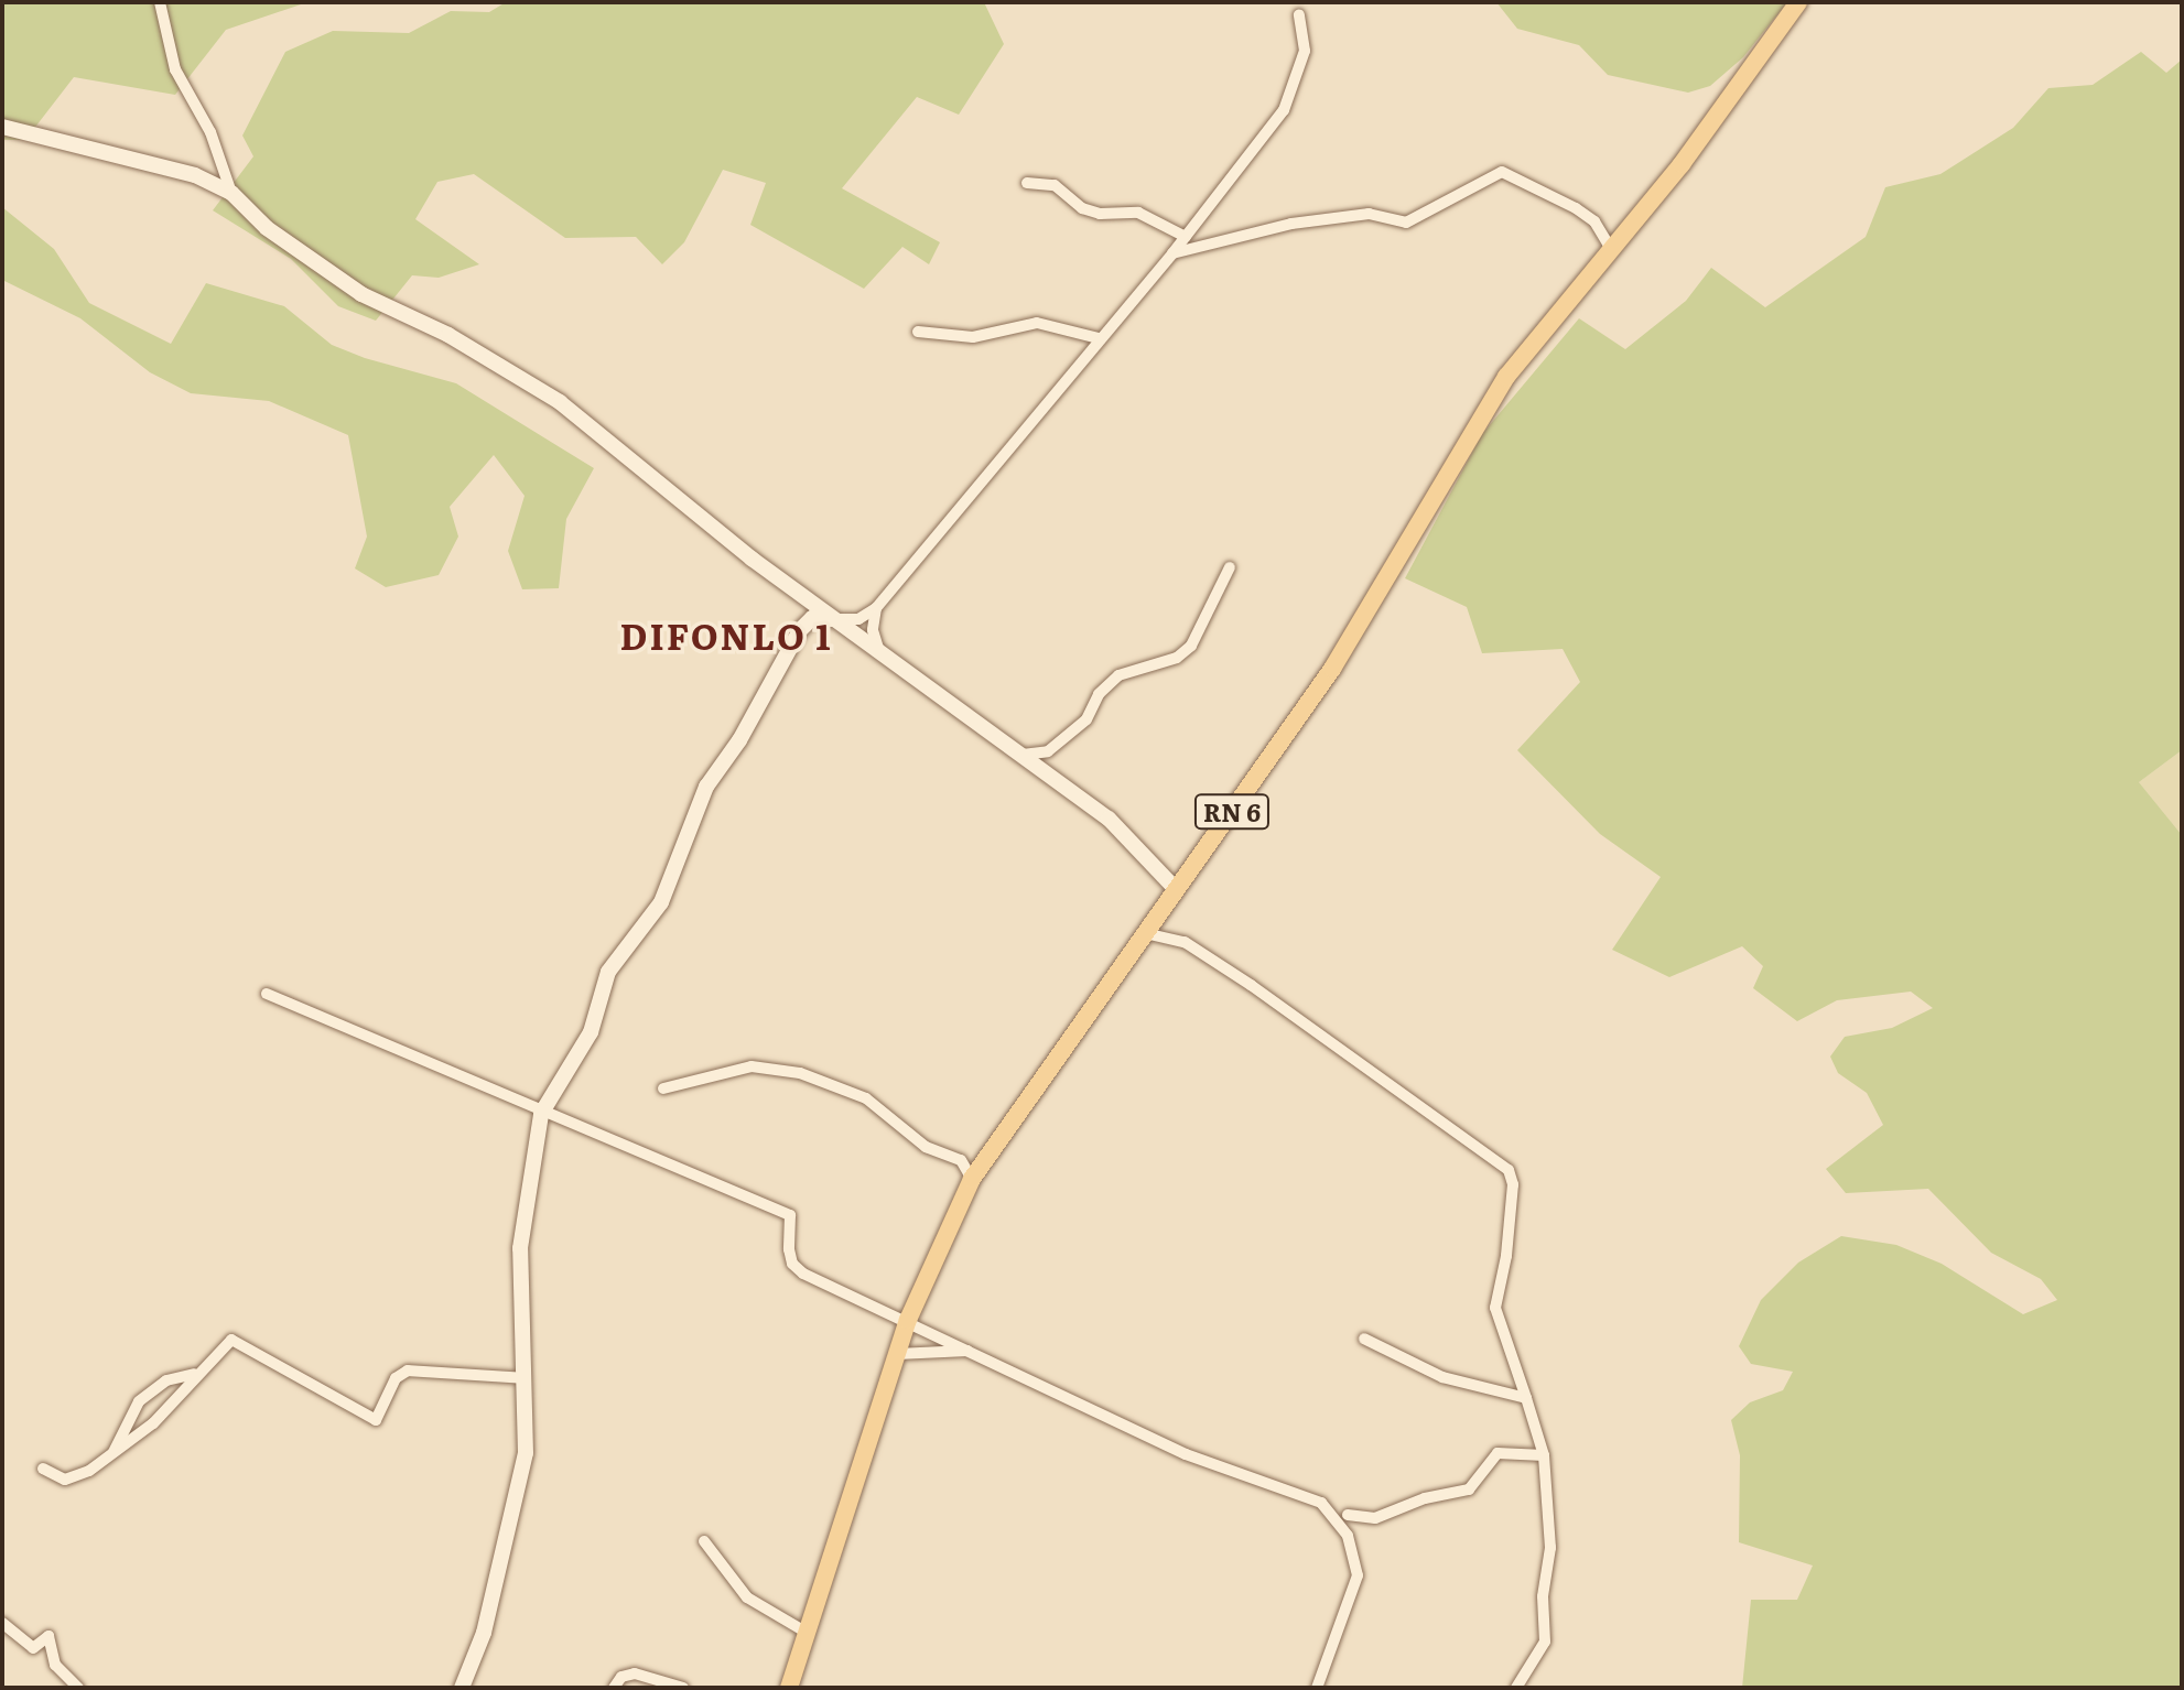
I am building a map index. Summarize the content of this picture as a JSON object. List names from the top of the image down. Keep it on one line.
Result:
{"streets":{"main road":["RN 6"]},"districts":["DIFONLO 1"]}
